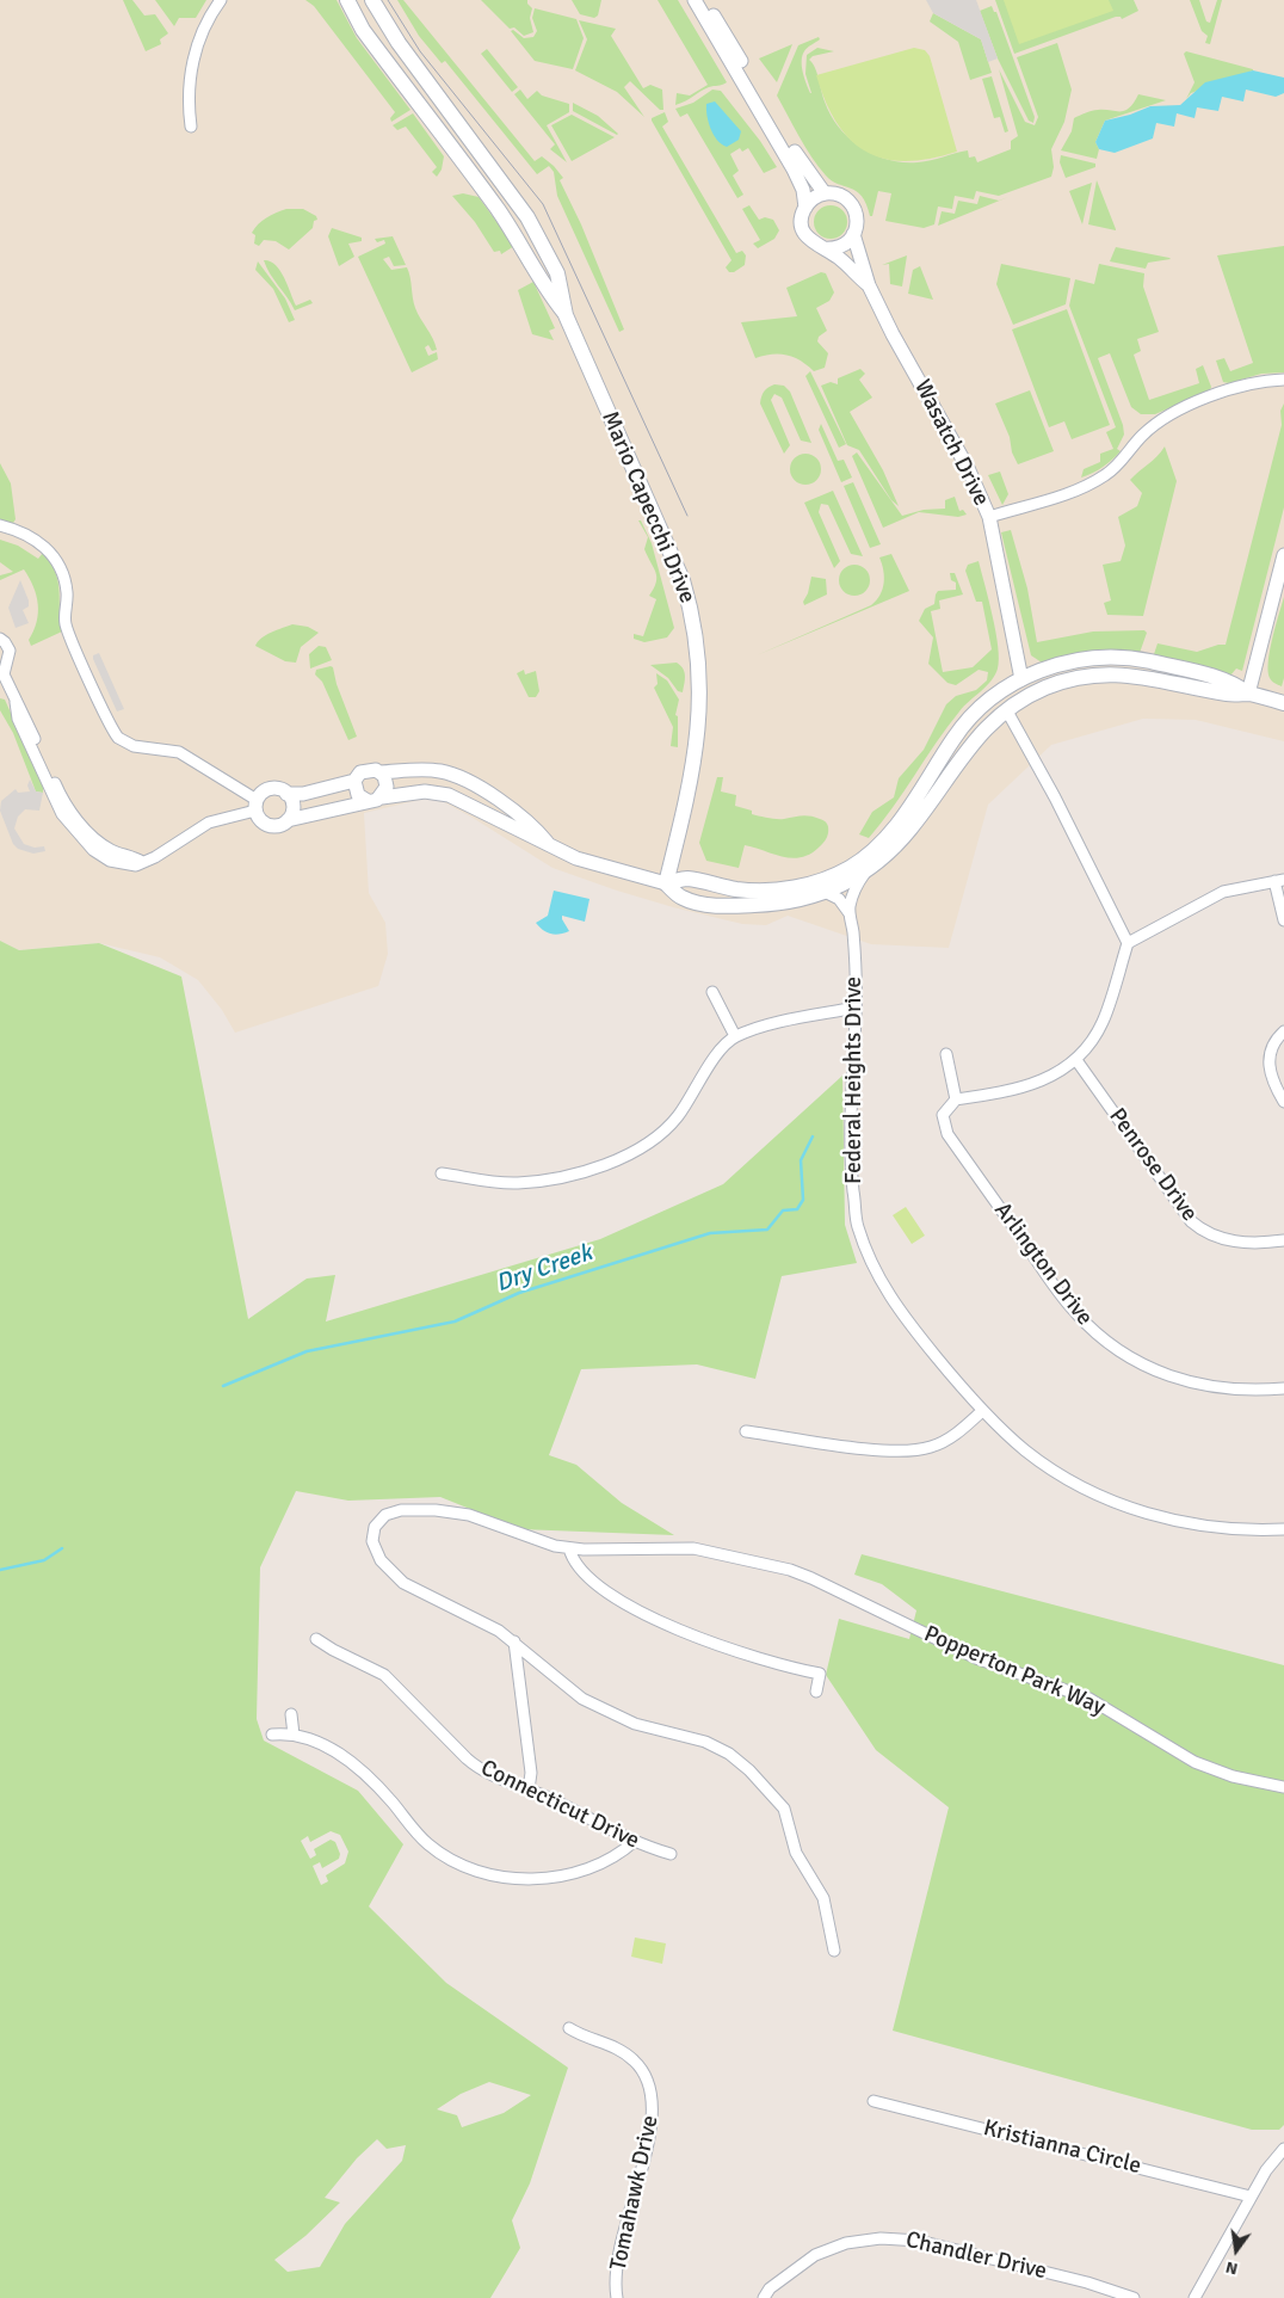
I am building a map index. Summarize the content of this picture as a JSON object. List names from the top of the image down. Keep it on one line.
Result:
{"streets":{"main road":["Mario Capecchi Drive"],"street":["Wasatch Drive","Federal Heights Drive","Penrose Drive","Arlington Drive","Popperton Park Way","Connecticut Drive","Kristianna Circle","Tomahawk Drive","Chandler Drive"]},"water":["Dry Creek"],"north":"bottom"}
